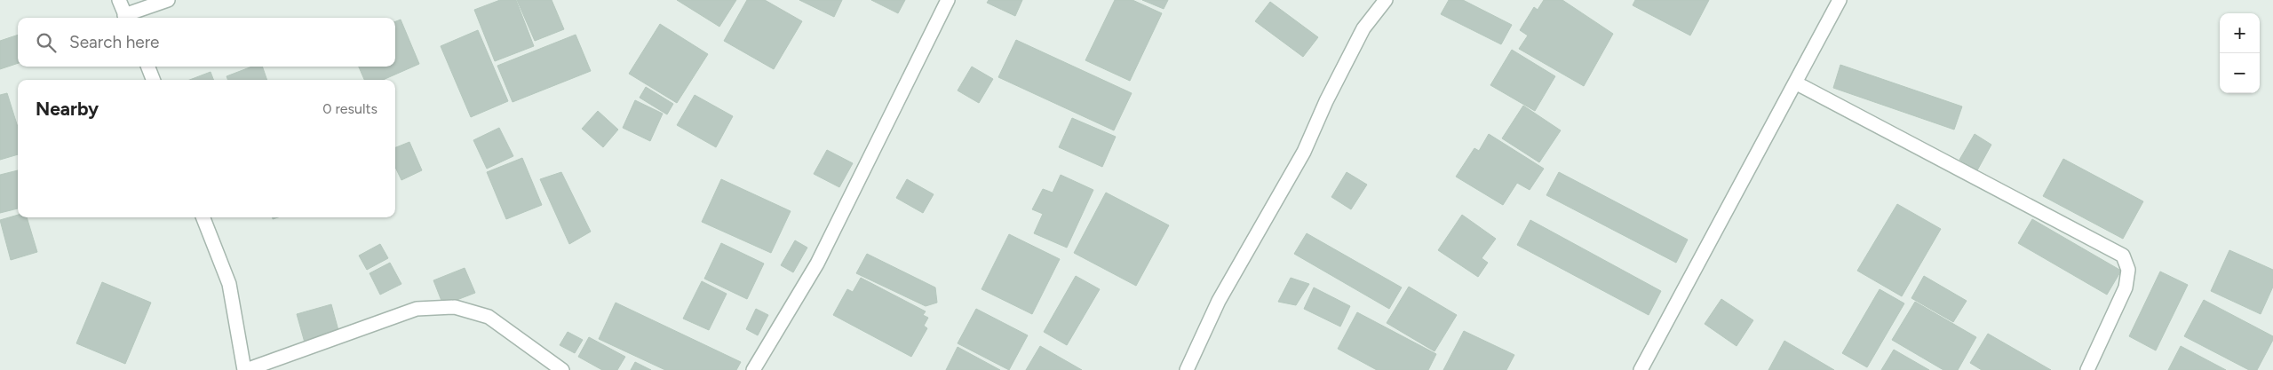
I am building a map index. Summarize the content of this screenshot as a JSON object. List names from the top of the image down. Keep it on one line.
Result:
{"page":{"map_buttons":["+","−"],"search":"Search here","heading":["Nearby","0 results"]}}
